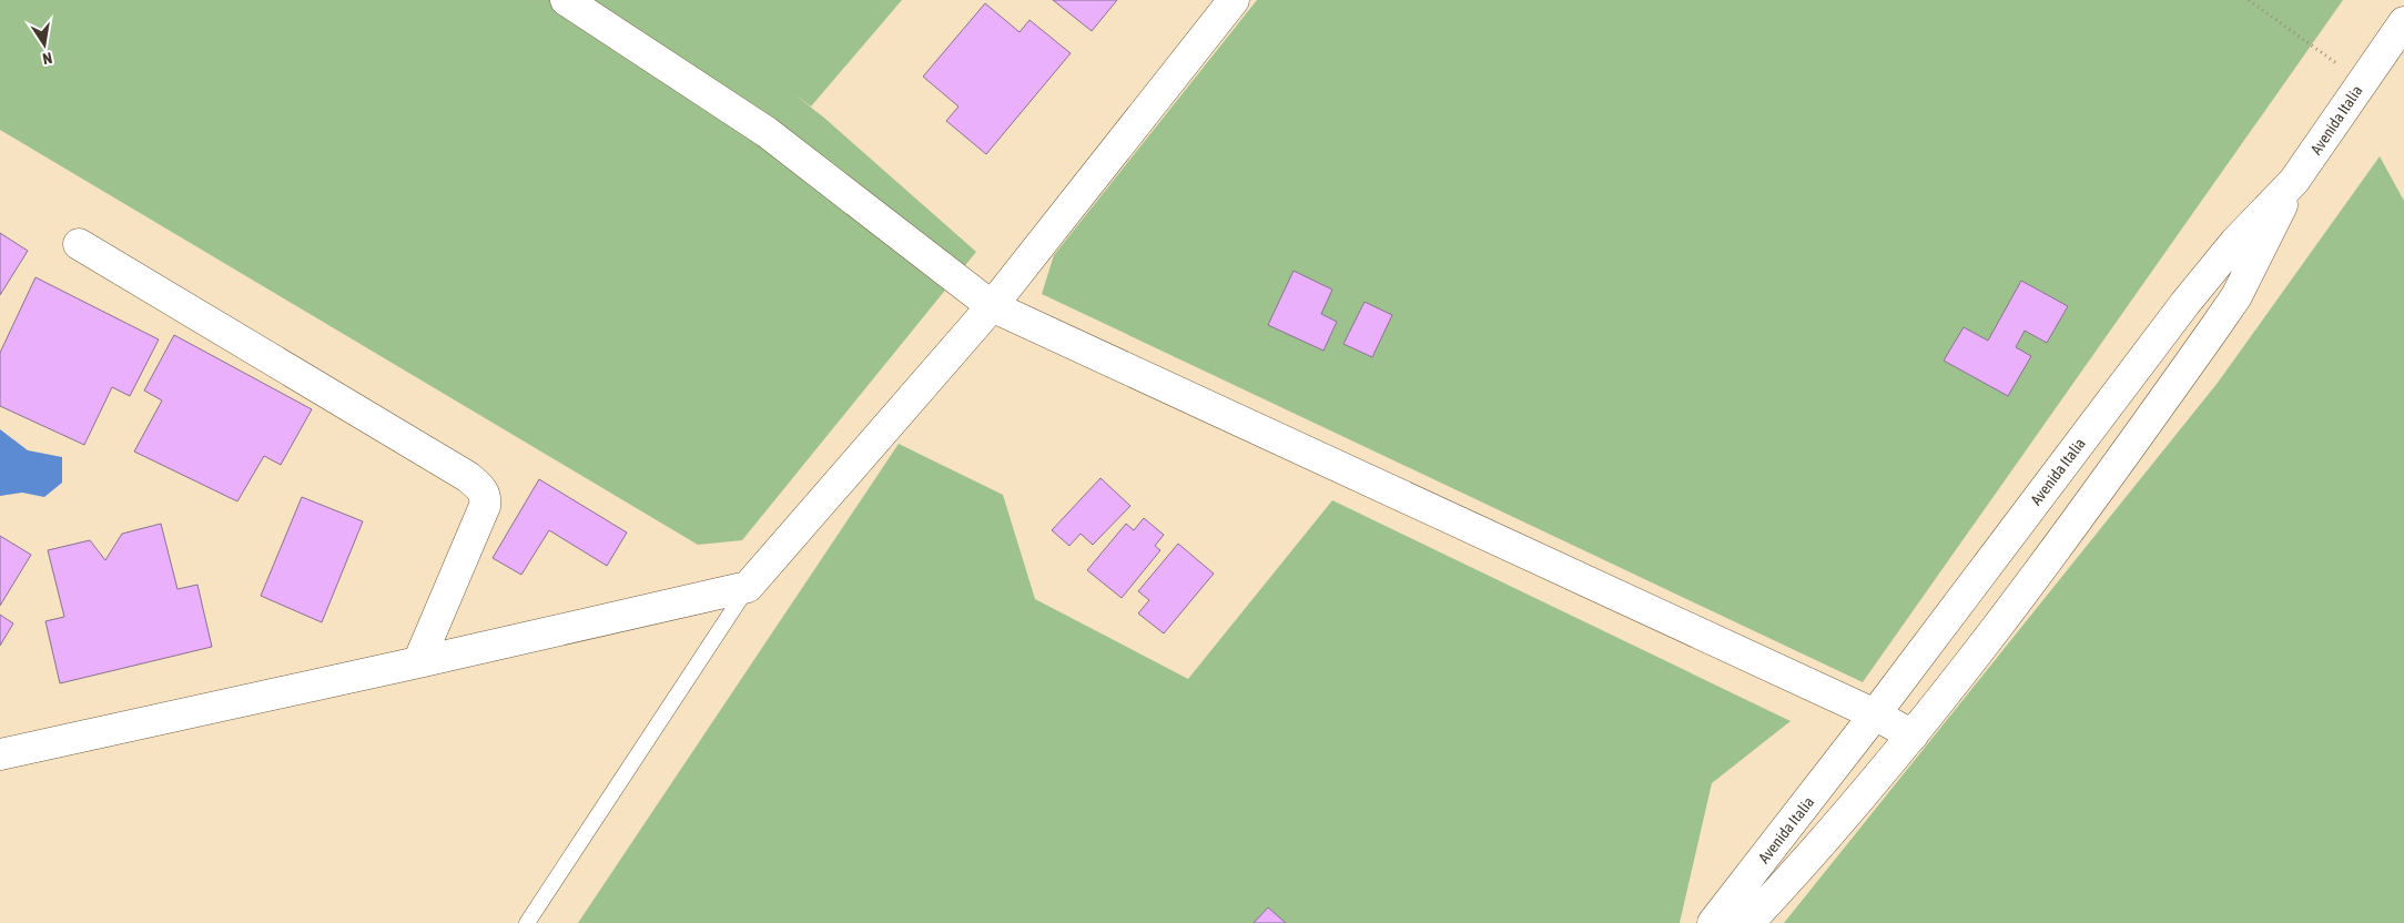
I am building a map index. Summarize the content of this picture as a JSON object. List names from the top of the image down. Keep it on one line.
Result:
{"streets":{"street":["Avenida Italia"]},"north":"bottom"}
